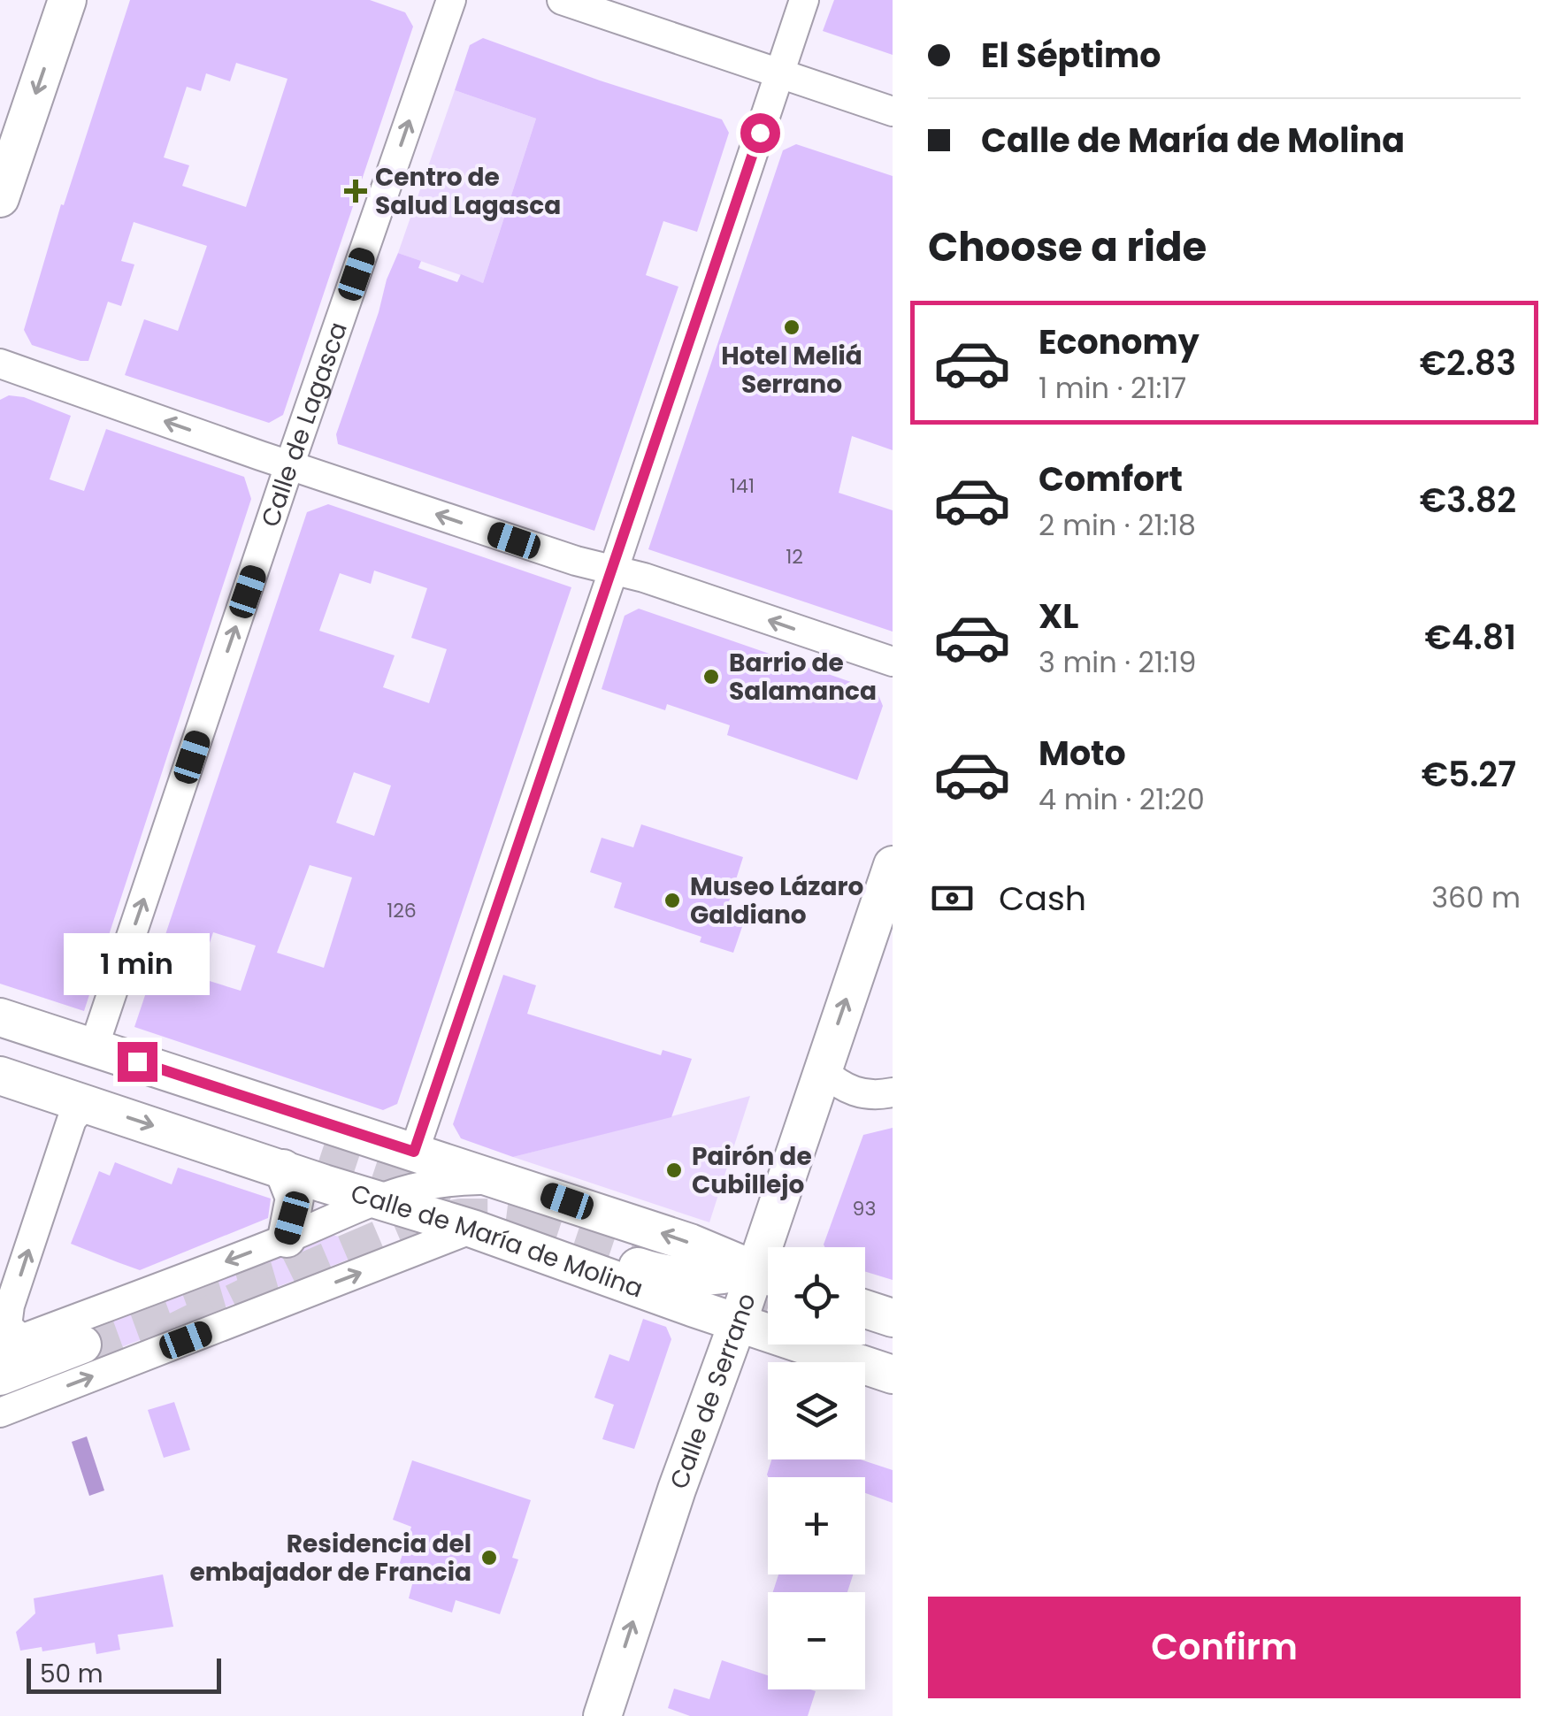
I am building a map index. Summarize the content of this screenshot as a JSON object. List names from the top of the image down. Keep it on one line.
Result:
{"streets":{"main road":["Calle de María de Molina","Calle de Serrano"],"street":["Calle de Lagasca"]},"crossings":[["Calle de María de Molina","Calle de Serrano"]],"one_way":["Calle de Lagasca","Calle de Serrano"],"places":{"health":["Centro de Salud Lagasca"],"other":["Hotel Meliá Serrano","Barrio de Salamanca","Museo Lázaro Galdiano","Pairón de Cubillejo","Residencia del embajador de Francia"]},"house_numbers":["141","12","126","93"],"scale_bar":"50 m","page":{"banner":["El Séptimo","Calle de María de Molina"],"heading":"Choose a ride","list":[{"name":"Economy","note":"1 min · 21:17","value":"€2.83"},{"name":"Comfort","note":"2 min · 21:18","value":"€3.82"},{"name":"XL","note":"3 min · 21:19","value":"€4.81"},{"name":"Moto","note":"4 min · 21:20","value":"€5.27"}],"pay":["Cash","360 m"],"bubble":"1 min","map_buttons":["+","−"],"buttons":"Confirm","scale":"50 m"}}
